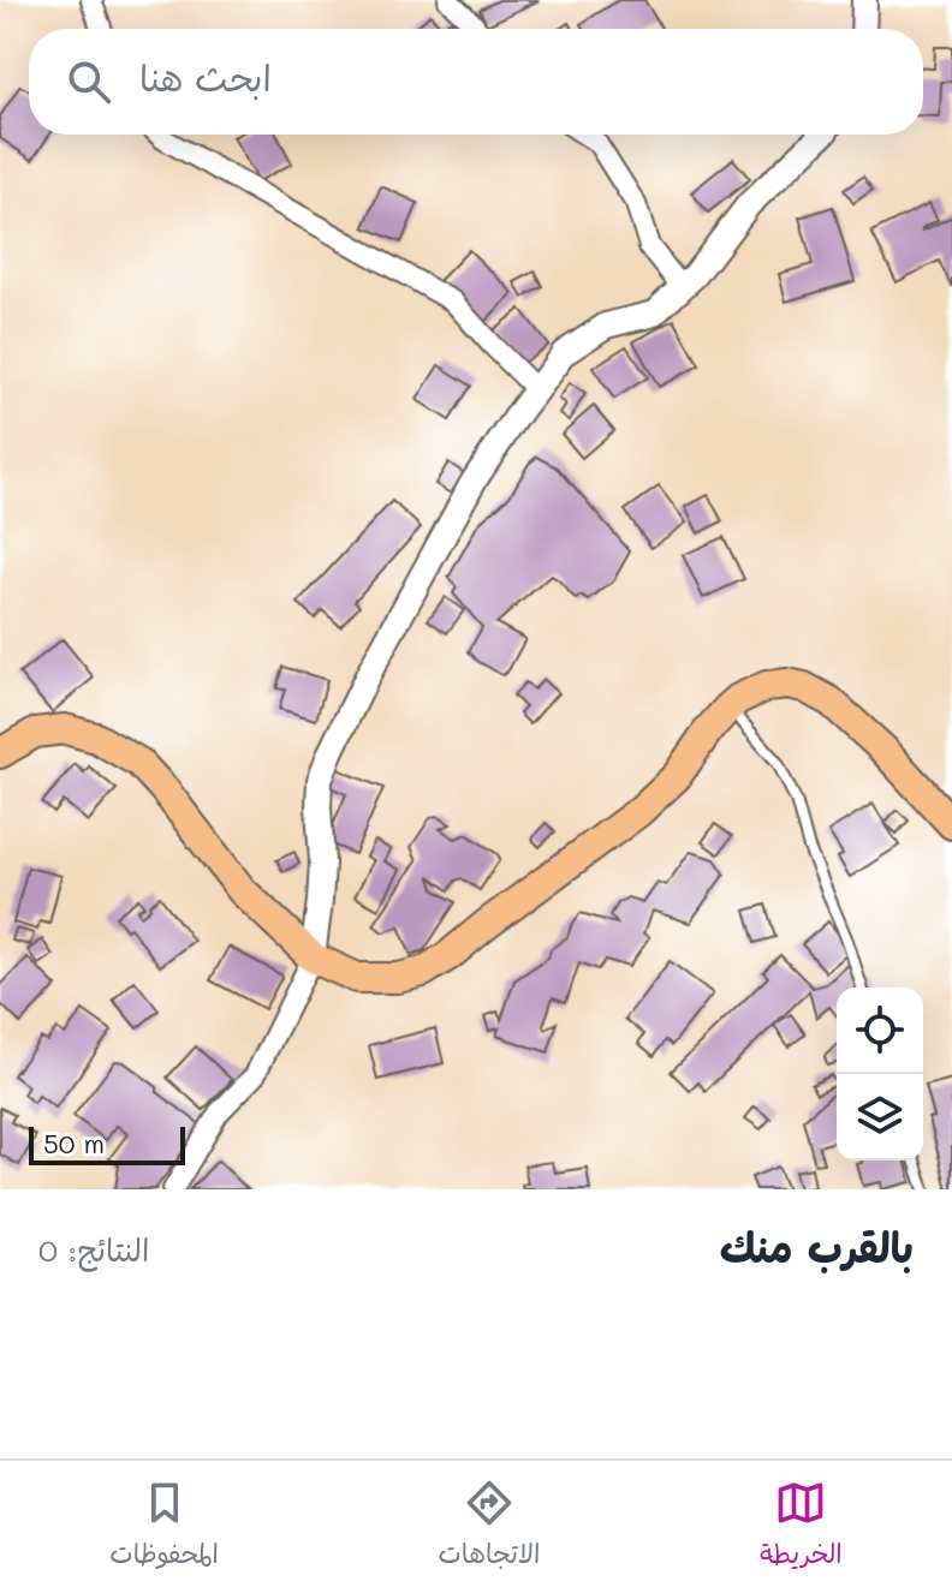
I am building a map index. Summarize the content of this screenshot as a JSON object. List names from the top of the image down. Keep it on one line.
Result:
{"scale_bar":"50 m","page":{"search":"ابحث هنا","scale":"50 m","heading":["بالقرب منك","النتائج: 0"],"nav":["الخريطة","الاتجاهات","المحفوظات"]}}
